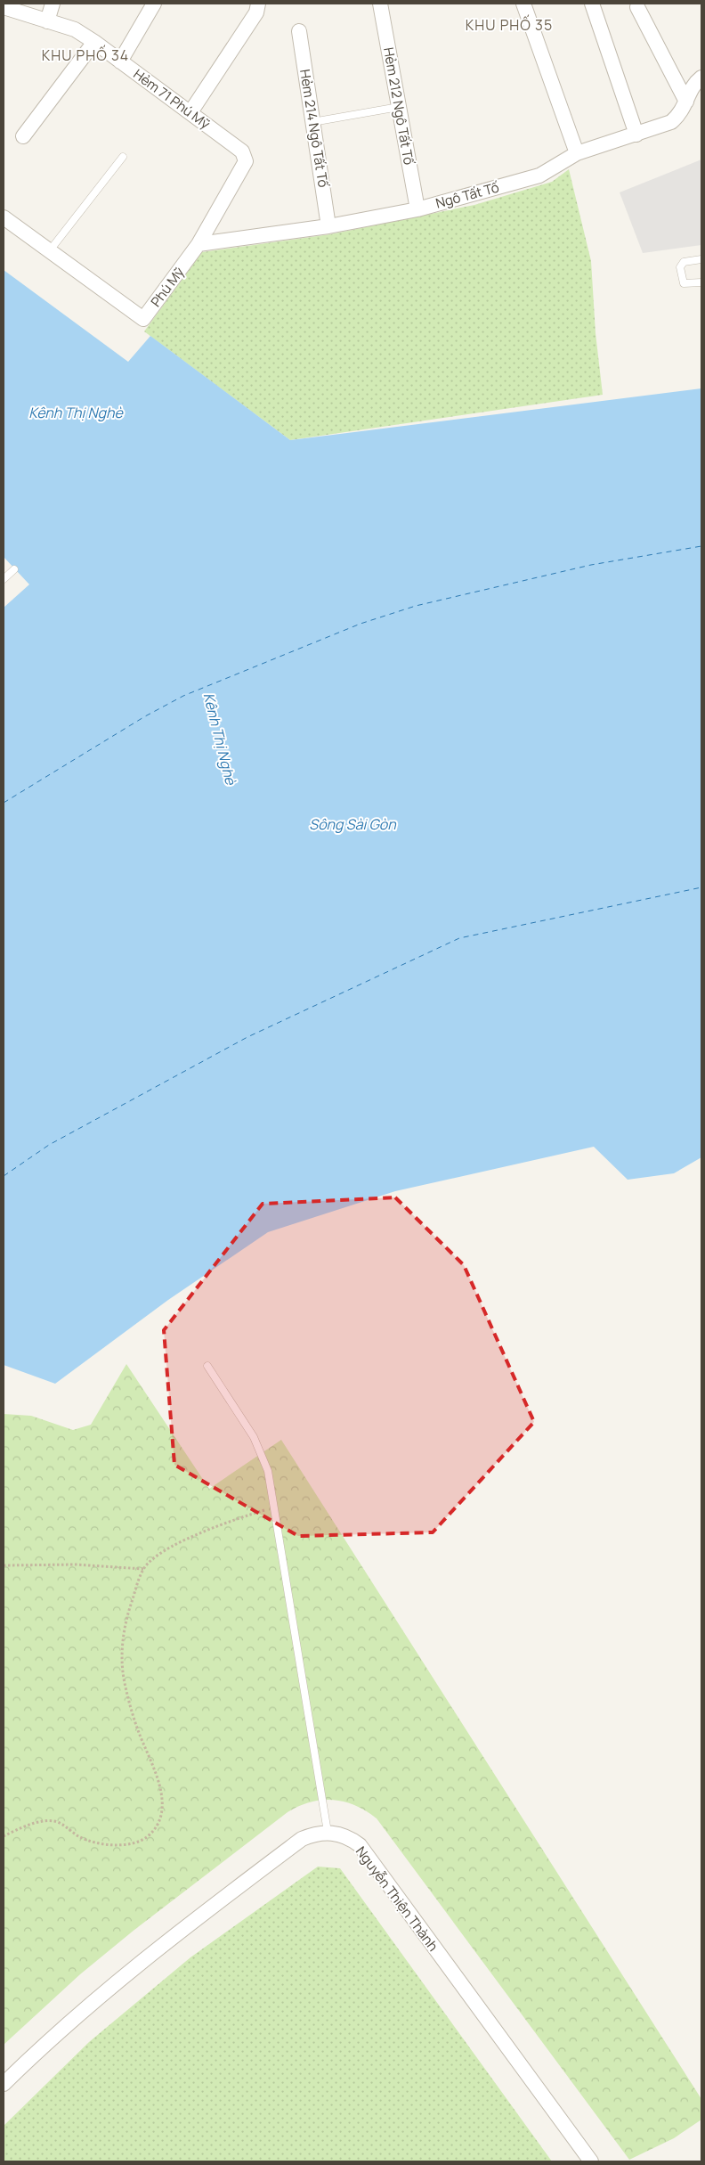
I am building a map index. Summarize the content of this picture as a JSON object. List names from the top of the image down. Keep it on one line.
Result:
{"streets":{"street":["Hẻm 71 Phú Mỹ","Hẻm 212 Ngô Tất Tố","Hẻm 214 Ngô Tất Tố","Ngô Tất Tố","Phú Mỹ","Nguyễn Thiện Thành"]},"crossings":[["Hẻm 71 Phú Mỹ","Phú Mỹ"],["Hẻm 212 Ngô Tất Tố","Ngô Tất Tố"],["Hẻm 214 Ngô Tất Tố","Ngô Tất Tố"],["Ngô Tất Tố","Phú Mỹ"]],"districts":["KHU PHỐ 35","KHU PHỐ 34"],"water":["Kênh Thị Nghè","Sông Sài Gòn"]}
